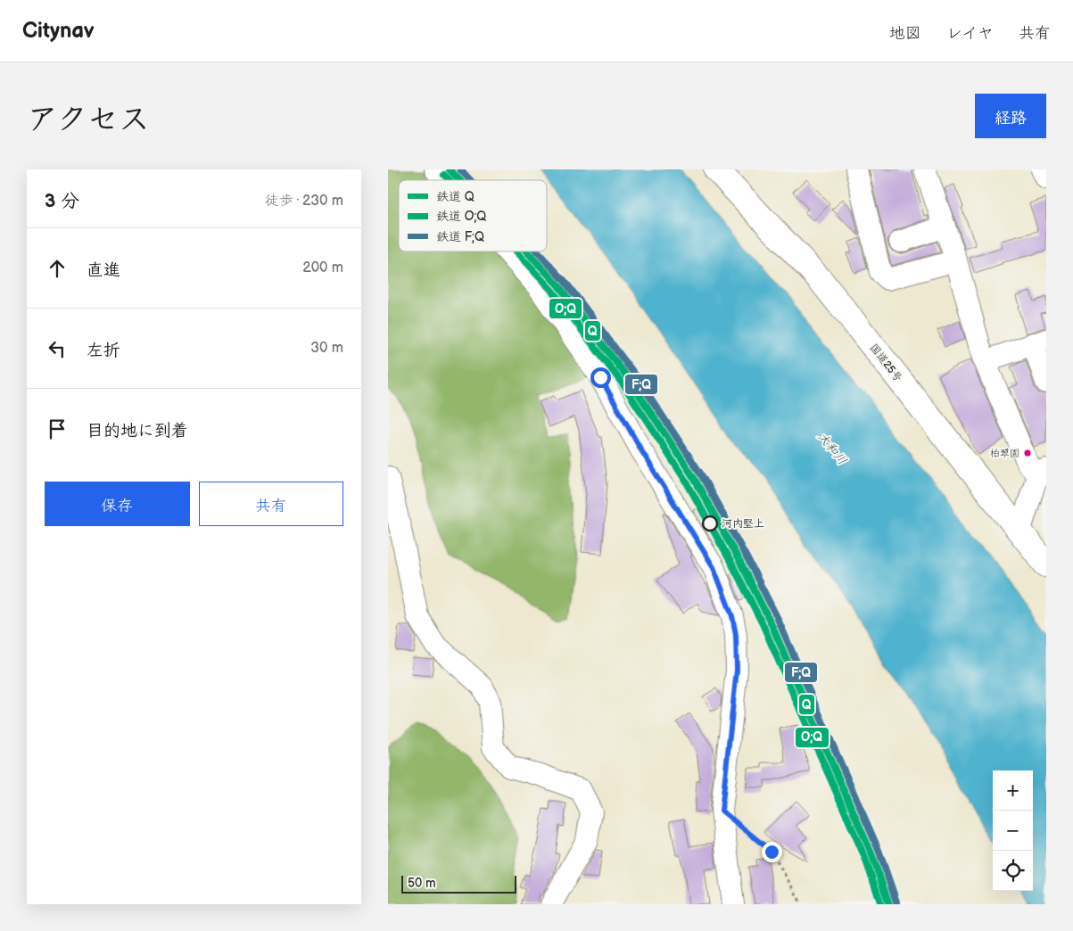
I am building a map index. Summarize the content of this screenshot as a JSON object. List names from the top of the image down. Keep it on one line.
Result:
{"streets":{"highway":["国道25号"]},"water":["大和川"],"places":["柏翠園","河内堅上"],"lines":["rail line Q","rail line F;Q","rail line O;Q"],"legend":["鉄道 Q","鉄道 O;Q","鉄道 F;Q"],"scale_bar":"50 m","page":{"header":"Citynav","nav":["地図","レイヤ","共有"],"title":"アクセス","buttons":["経路",["保存","共有"]],"heading":["3 分","徒歩 · 230 m"],"list":[["直進","200 m"],["左折","30 m"],"目的地に到着"],"map_buttons":["+","−"],"scale":"50 m"}}
